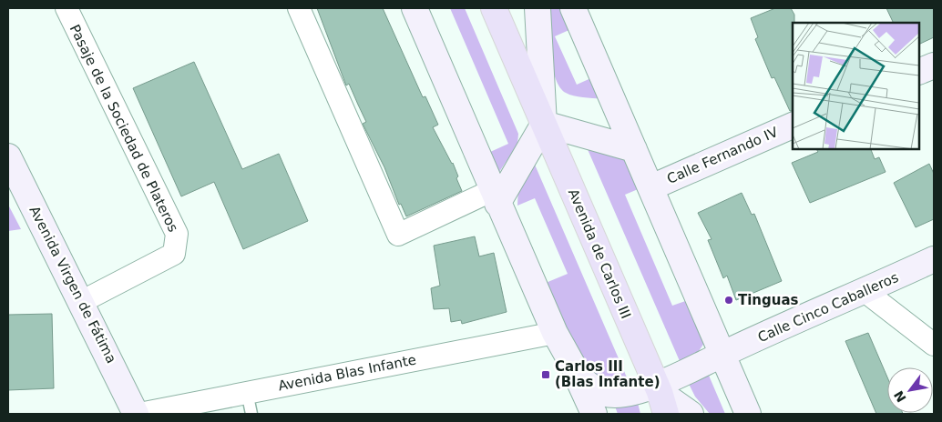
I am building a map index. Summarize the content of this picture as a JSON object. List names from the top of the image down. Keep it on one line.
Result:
{"streets":{"main road":["Avenida de Carlos III"],"street":["Pasaje de la Sociedad de Plateros","Calle Fernando IV","Avenida Virgen de Fátima","Calle Cinco Caballeros","Avenida Blas Infante"]},"crossings":[["Pasaje de la Sociedad de Plateros","Avenida Virgen de Fátima"],["Avenida Virgen de Fátima","Avenida Blas Infante"]],"places":{"other":["Tinguas"],"transit":["Carlos III (Blas Infante)"]},"north":"bottom left"}
